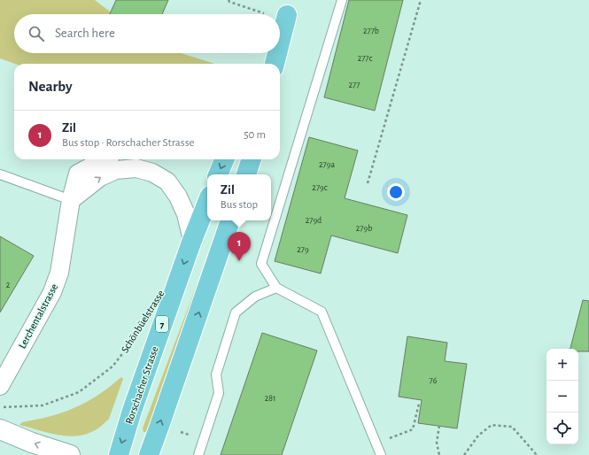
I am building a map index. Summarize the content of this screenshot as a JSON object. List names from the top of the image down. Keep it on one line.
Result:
{"streets":{"main road":["7","Rorschacher Strasse"],"street":["Lerchentalstrasse"],"path":["Schönbüelstrasse"]},"house_numbers":["277b","277c","277","279a","279c","279d","279b","279","2","76","281"],"page":{"search":"Search here","heading":"Nearby","list":[{"mark":"1","name":"Zil","note":"Bus stop · Rorschacher Strasse","value":"50 m"}],"popup":["Zil","Bus stop"],"pins":"1","map_buttons":["+","−"]}}
